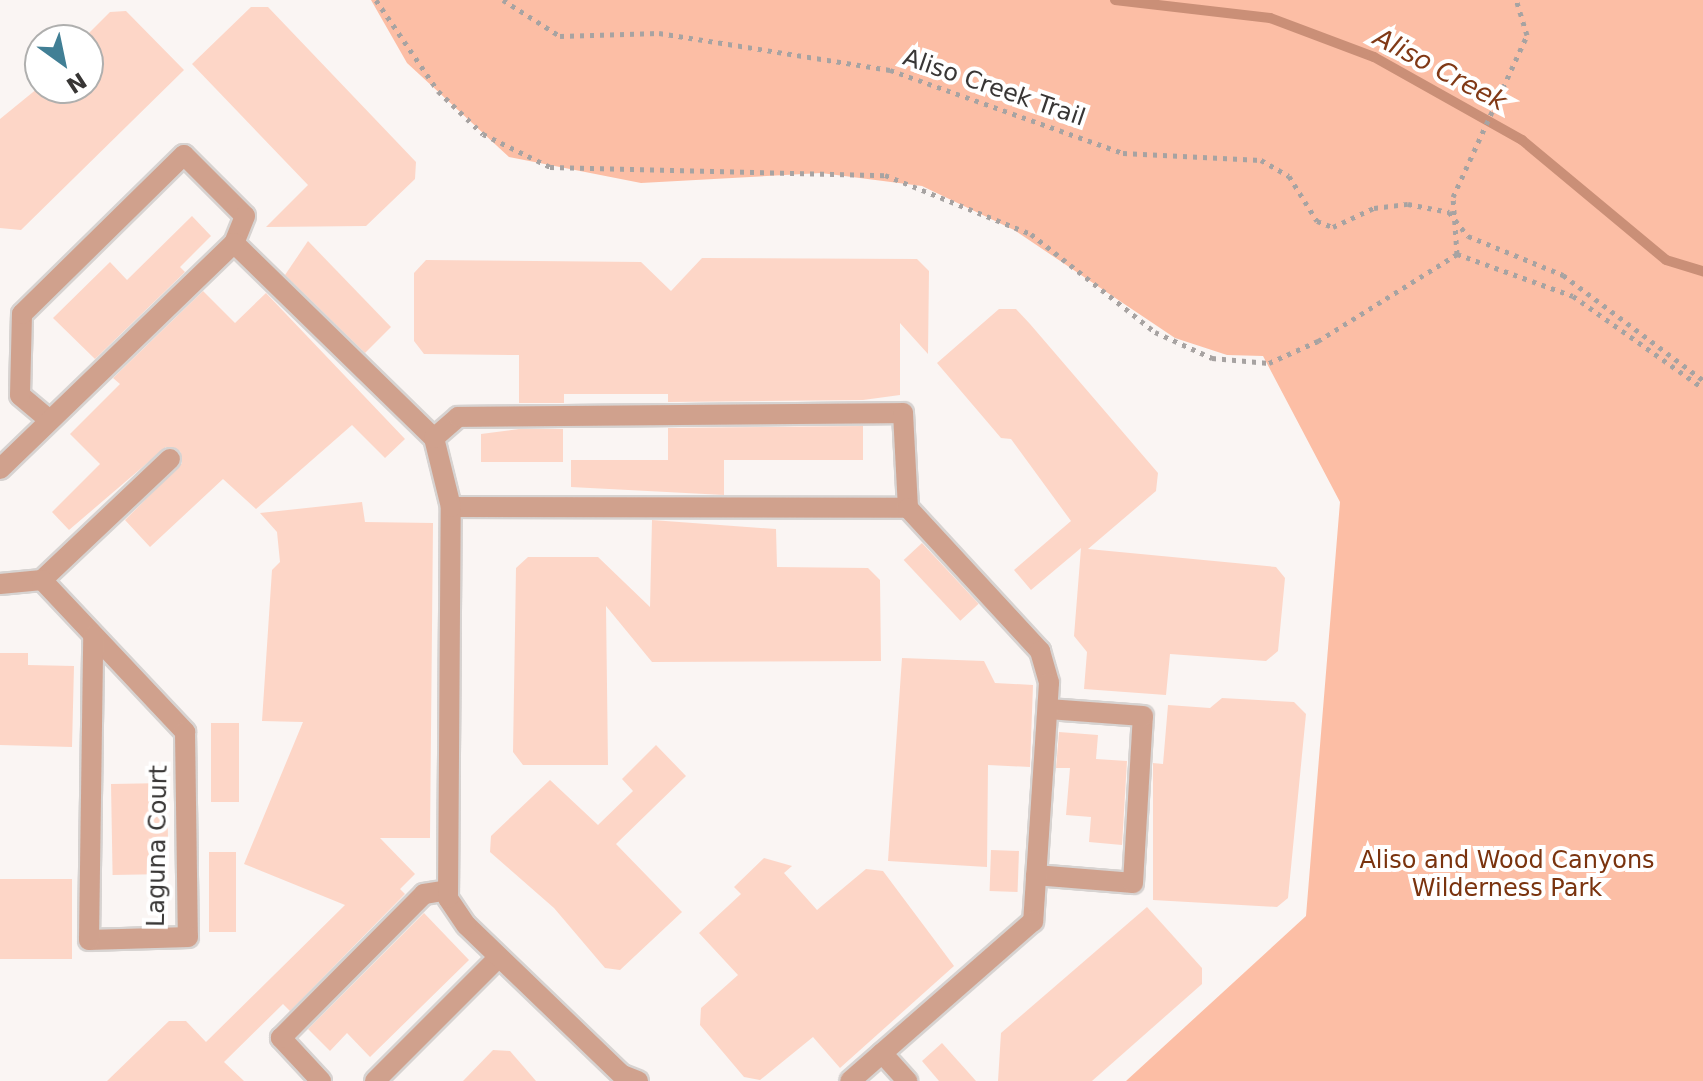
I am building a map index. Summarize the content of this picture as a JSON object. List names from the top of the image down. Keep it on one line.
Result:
{"streets":{"street":["Laguna Court"],"path":["Aliso Creek Trail"]},"water":["Aliso Creek"],"parks":["Aliso and Wood Canyons Wilderness Park"],"north":"bottom right"}
